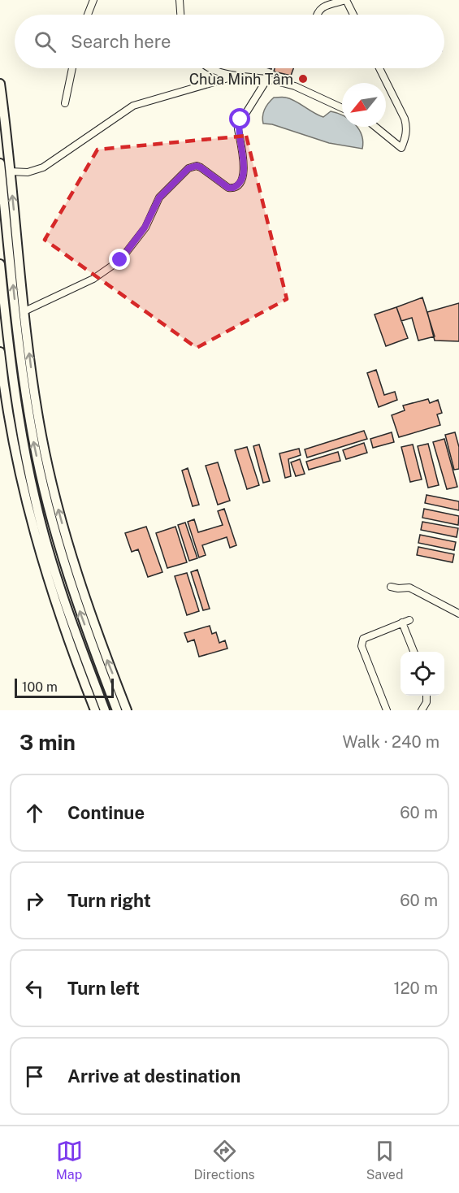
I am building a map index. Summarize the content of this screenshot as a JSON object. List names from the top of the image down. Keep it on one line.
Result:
{"places":["Chùa Minh Tâm"],"scale_bar":"100 m","north":"bottom left","page":{"search":"Search here","scale":"100 m","heading":["3 min","Walk · 240 m"],"list":[["Continue","60 m"],["Turn right","60 m"],["Turn left","120 m"],"Arrive at destination"],"nav":["Map","Directions","Saved"]}}
